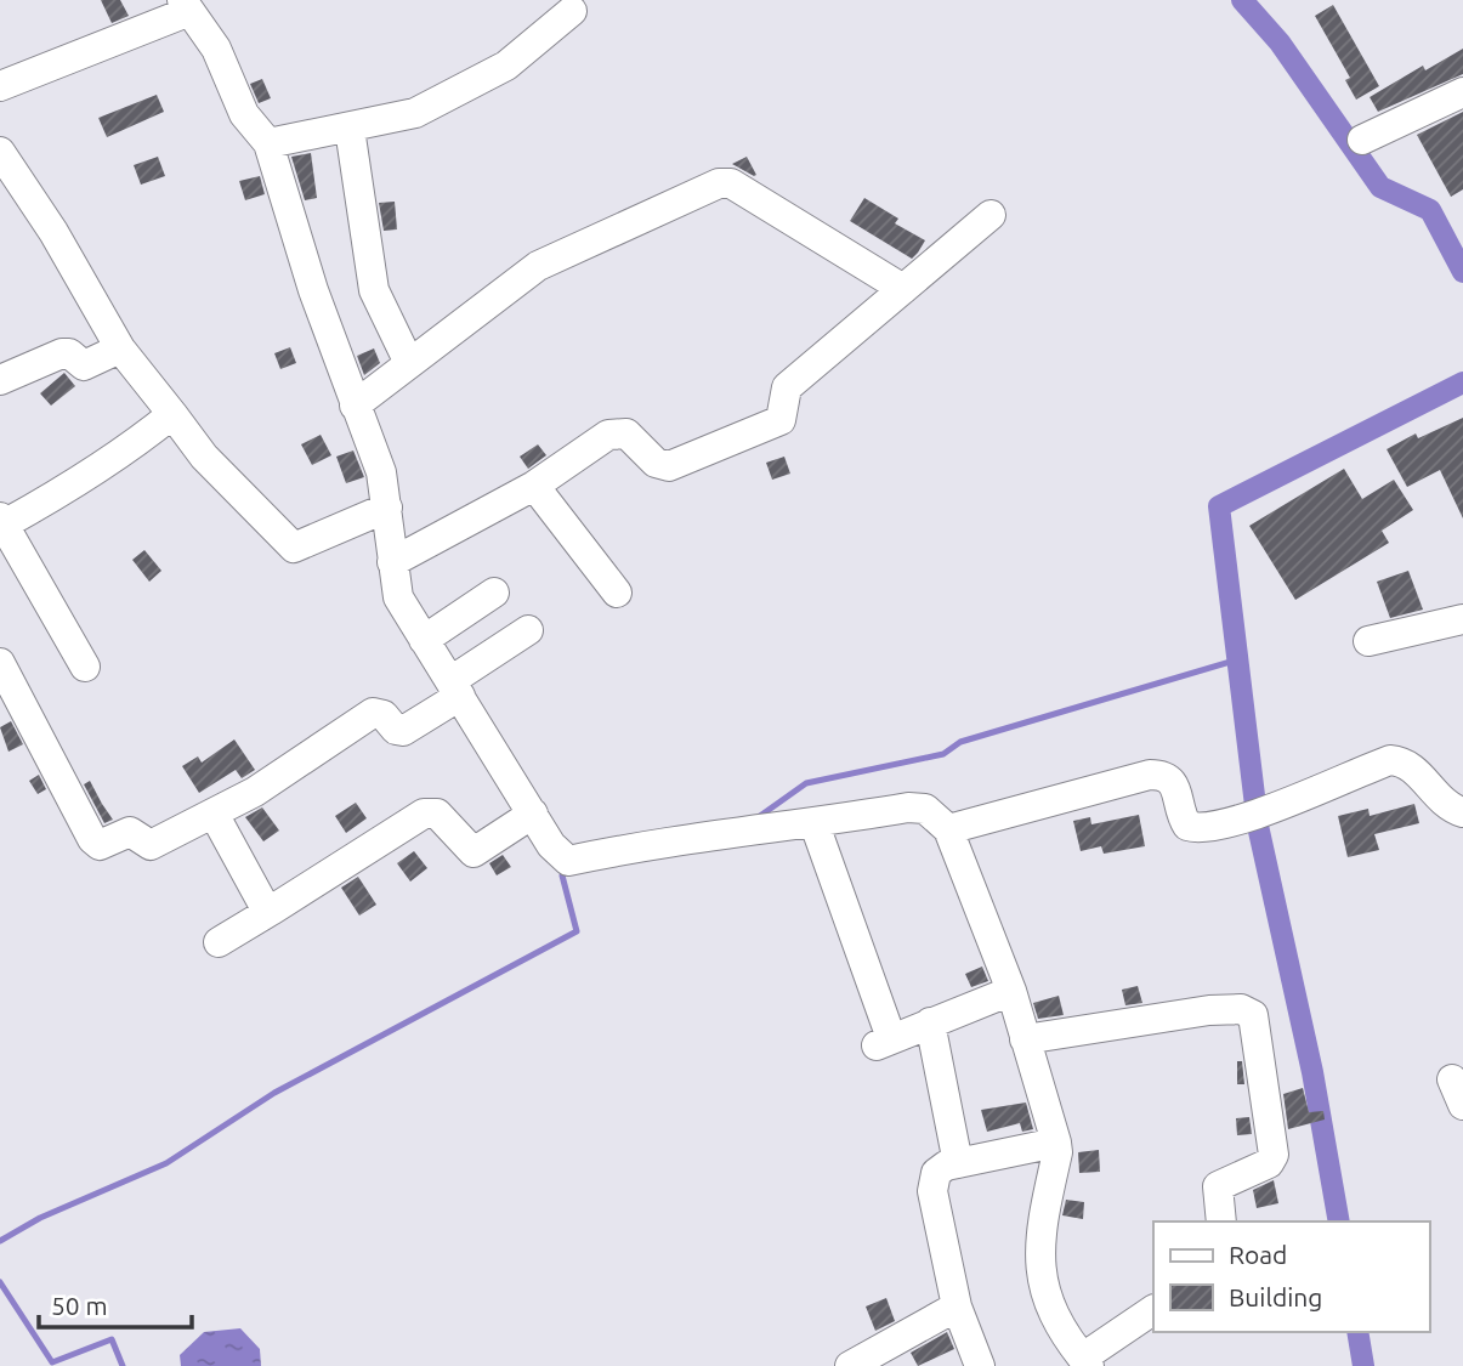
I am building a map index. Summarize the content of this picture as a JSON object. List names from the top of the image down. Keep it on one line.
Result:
{"legend":["Road","Building"],"scale_bar":"50 m"}
